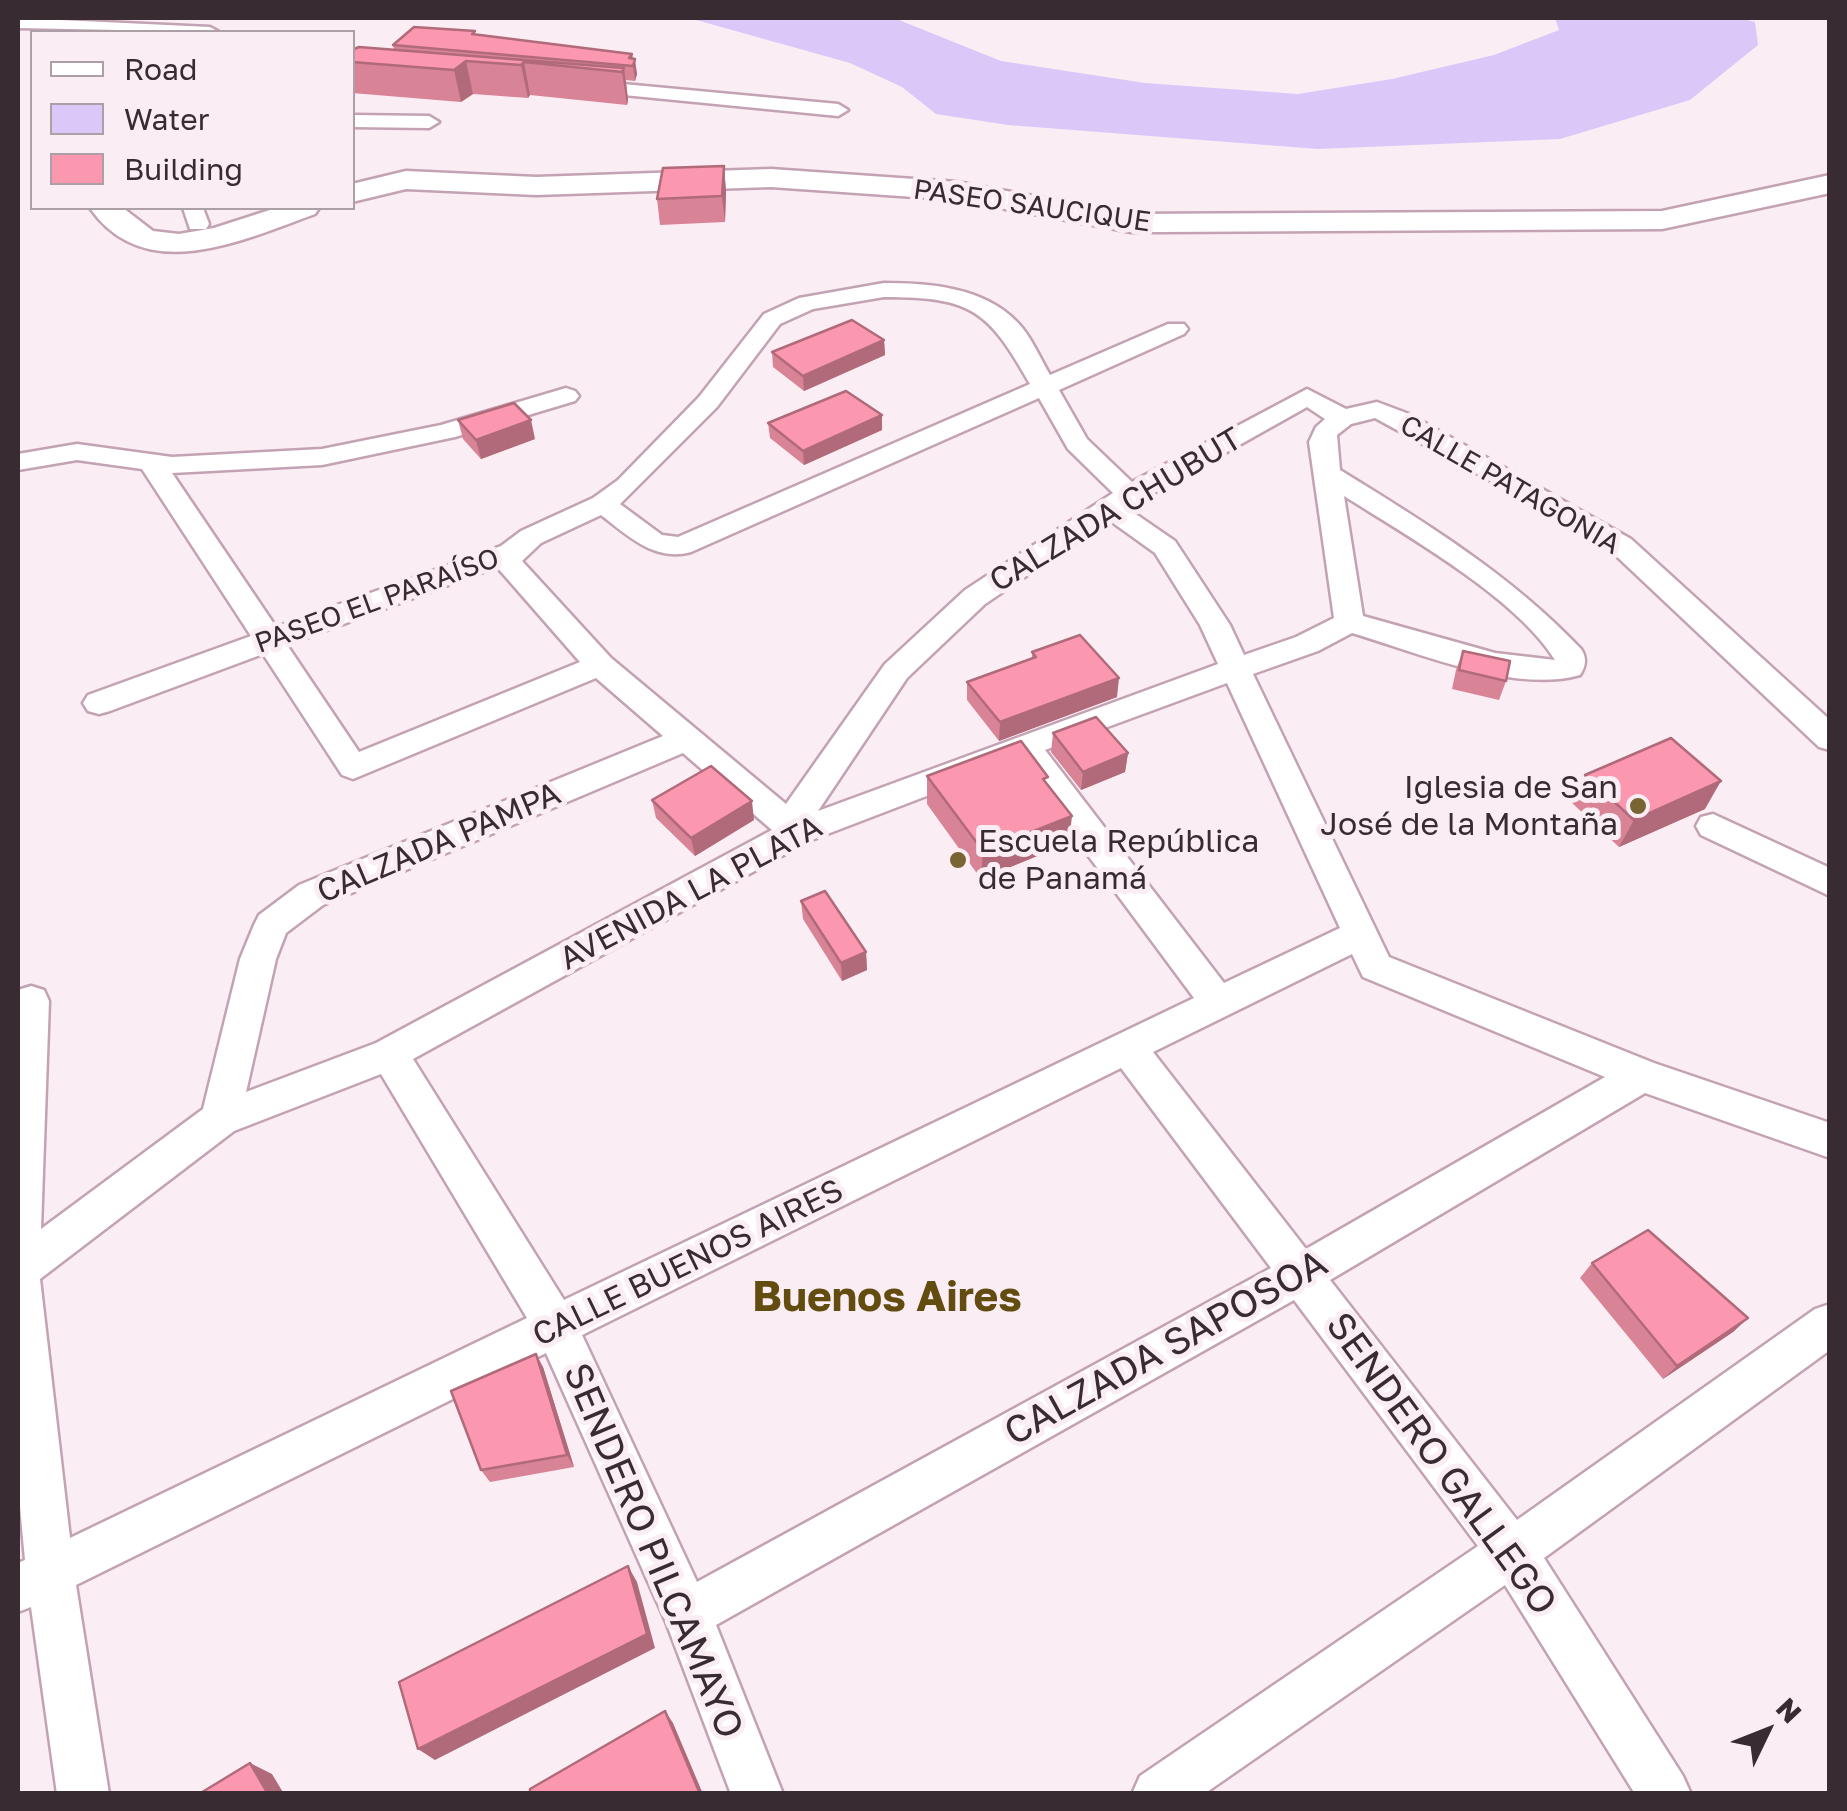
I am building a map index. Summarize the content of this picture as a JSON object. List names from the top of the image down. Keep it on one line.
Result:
{"streets":{"street":["PASEO SAUCIQUE","CALLE PATAGONIA","CALZADA CHUBUT","PASEO EL PARAÍSO","CALZADA PAMPA","AVENIDA LA PLATA","CALLE BUENOS AIRES","CALZADA SAPOSOA","SENDERO GALLEGO","SENDERO PILCAMAYO"]},"crossings":[["CALLE PATAGONIA","CALZADA CHUBUT"],["CALZADA CHUBUT","PASEO EL PARAÍSO"],["CALZADA CHUBUT","AVENIDA LA PLATA"],["PASEO EL PARAÍSO","AVENIDA LA PLATA"],["PASEO EL PARAÍSO","CALLE BUENOS AIRES"],["PASEO EL PARAÍSO","CALZADA SAPOSOA"],["CALZADA PAMPA","AVENIDA LA PLATA"],["AVENIDA LA PLATA","SENDERO PILCAMAYO"],["CALLE BUENOS AIRES","SENDERO GALLEGO"],["CALLE BUENOS AIRES","SENDERO PILCAMAYO"],["CALZADA SAPOSOA","SENDERO GALLEGO"],["CALZADA SAPOSOA","SENDERO PILCAMAYO"]],"districts":["Buenos Aires"],"places":["Iglesia de San José de la Montaña","Escuela República de Panamá"],"legend":["Road","Water","Building"],"north":"top right"}
